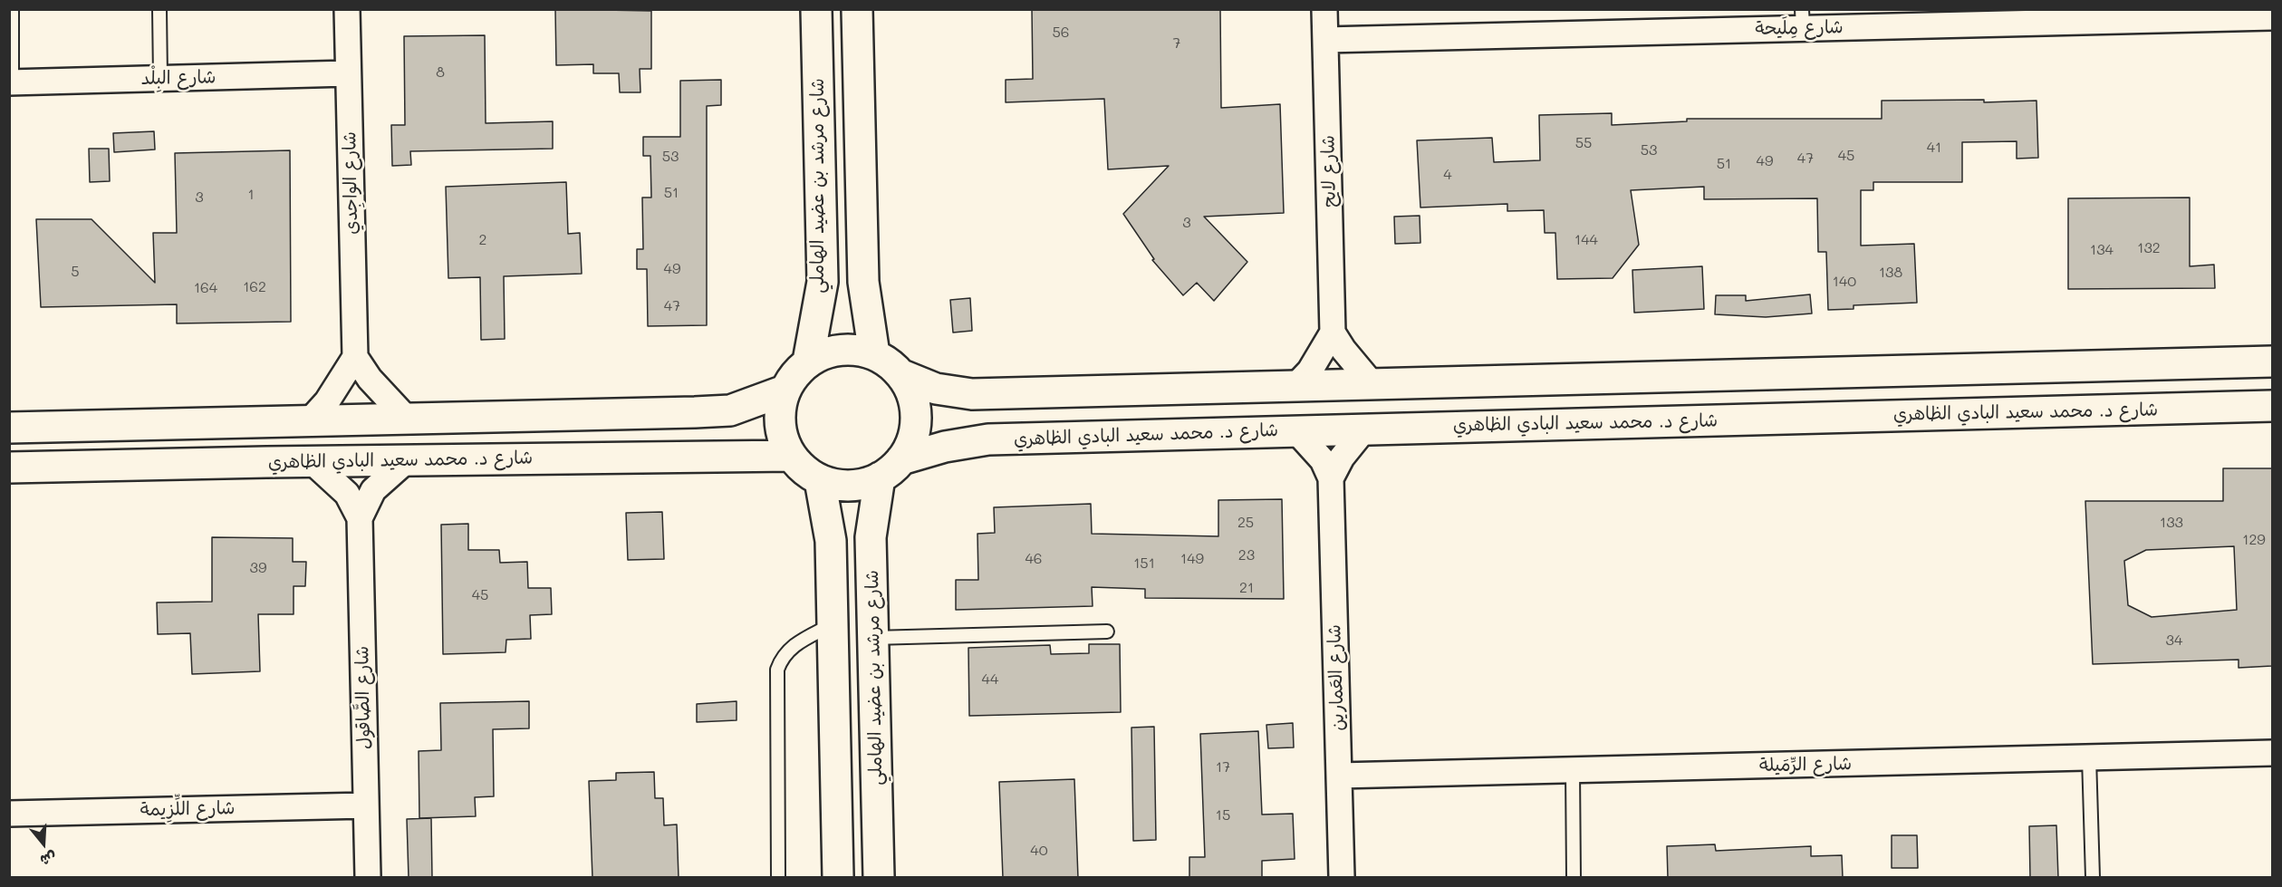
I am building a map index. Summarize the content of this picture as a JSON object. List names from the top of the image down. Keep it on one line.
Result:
{"streets":{"street":["شارع مِلَيحة","شارع البِلْد","شارع لايح","شارع الواجِدي","شارع مرشد بن عضيد الهاملي","شارع د. محمد سعيد البادي الظاهري","شارع العَمارين","شارع الصَّاقول","شارع الرِّمَيلة","شارع اللِّزِيمة"]},"crossings":[["شارع مِلَيحة","شارع لايح"],["شارع البِلْد","شارع الواجِدي"],["شارع مرشد بن عضيد الهاملي","شارع د. محمد سعيد البادي الظاهري"],["شارع د. محمد سعيد البادي الظاهري","شارع العَمارين"],["شارع د. محمد سعيد البادي الظاهري","شارع الصَّاقول"],["شارع العَمارين","شارع الرِّمَيلة"],["شارع الصَّاقول","شارع اللِّزِيمة"]],"house_numbers":["56","7","8","55","41","53","45","53","47","49","51","4","51","1","3","3","2","144","132","134","49","5","138","140","162","164","47","25","133","129","23","46","149","151","39","21","45","34","44","17","15","40"],"north":"bottom"}
